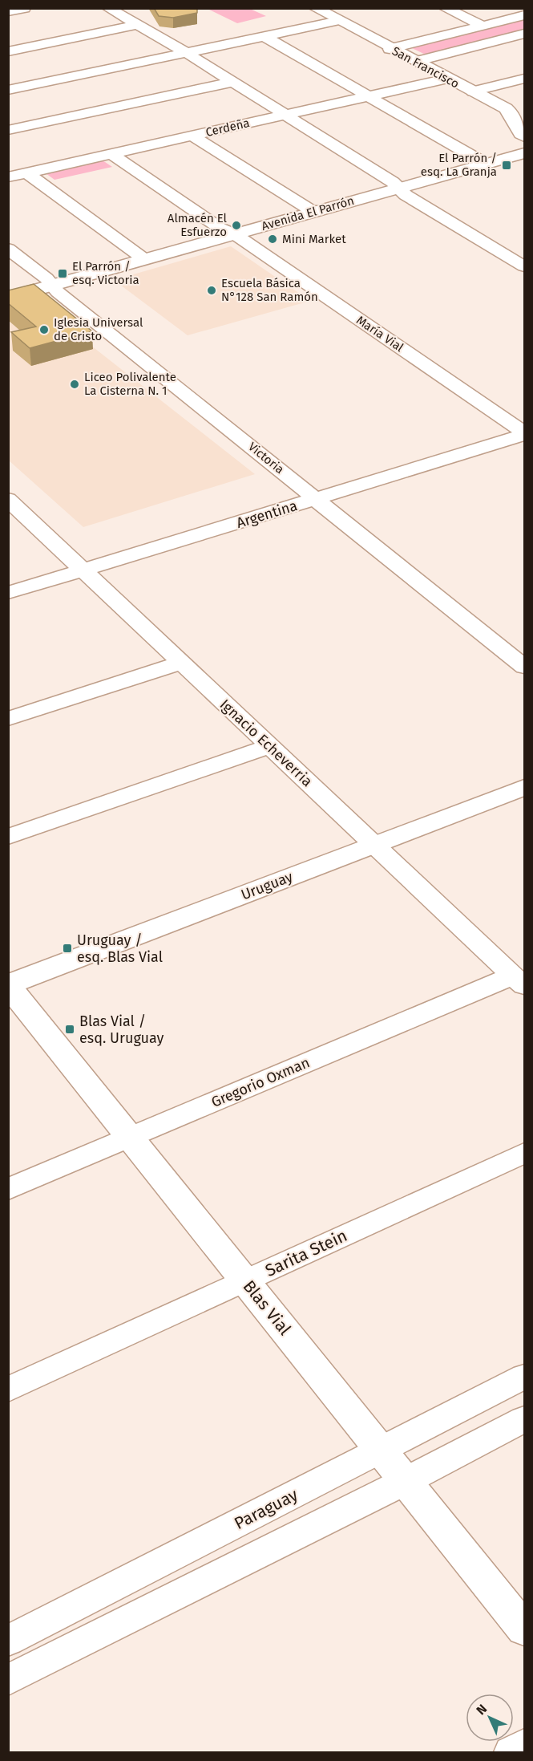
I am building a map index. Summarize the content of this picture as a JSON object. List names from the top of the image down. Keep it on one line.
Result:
{"streets":{"main road":["San Francisco","Avenida El Parrón","Uruguay","Blas Vial"],"street":["Cerdeña","María Vial","Victoria","Argentina","Ignacio Echeverria","Gregorio Oxman","Sarita Stein","Paraguay"]},"crossings":[["San Francisco","Cerdeña"],["Cerdeña","María Vial"],["Avenida El Parrón","María Vial"],["Avenida El Parrón","Victoria"],["María Vial","Argentina"],["Victoria","Argentina"],["Argentina","Ignacio Echeverria"],["Ignacio Echeverria","Uruguay"],["Ignacio Echeverria","Gregorio Oxman"],["Uruguay","Blas Vial"],["Gregorio Oxman","Blas Vial"],["Sarita Stein","Blas Vial"],["Blas Vial","Paraguay"]],"places":{"transit":["El Parrón / esq. La Granja","El Parrón / esq. Victoria","Uruguay / esq. Blas Vial","Blas Vial / esq. Uruguay"],"other":["Almacén El Esfuerzo","Mini Market","Escuela Básica N°128 San Ramón","Iglesia Universal de Cristo","Liceo Polivalente La Cisterna N. 1"]},"north":"top left"}
